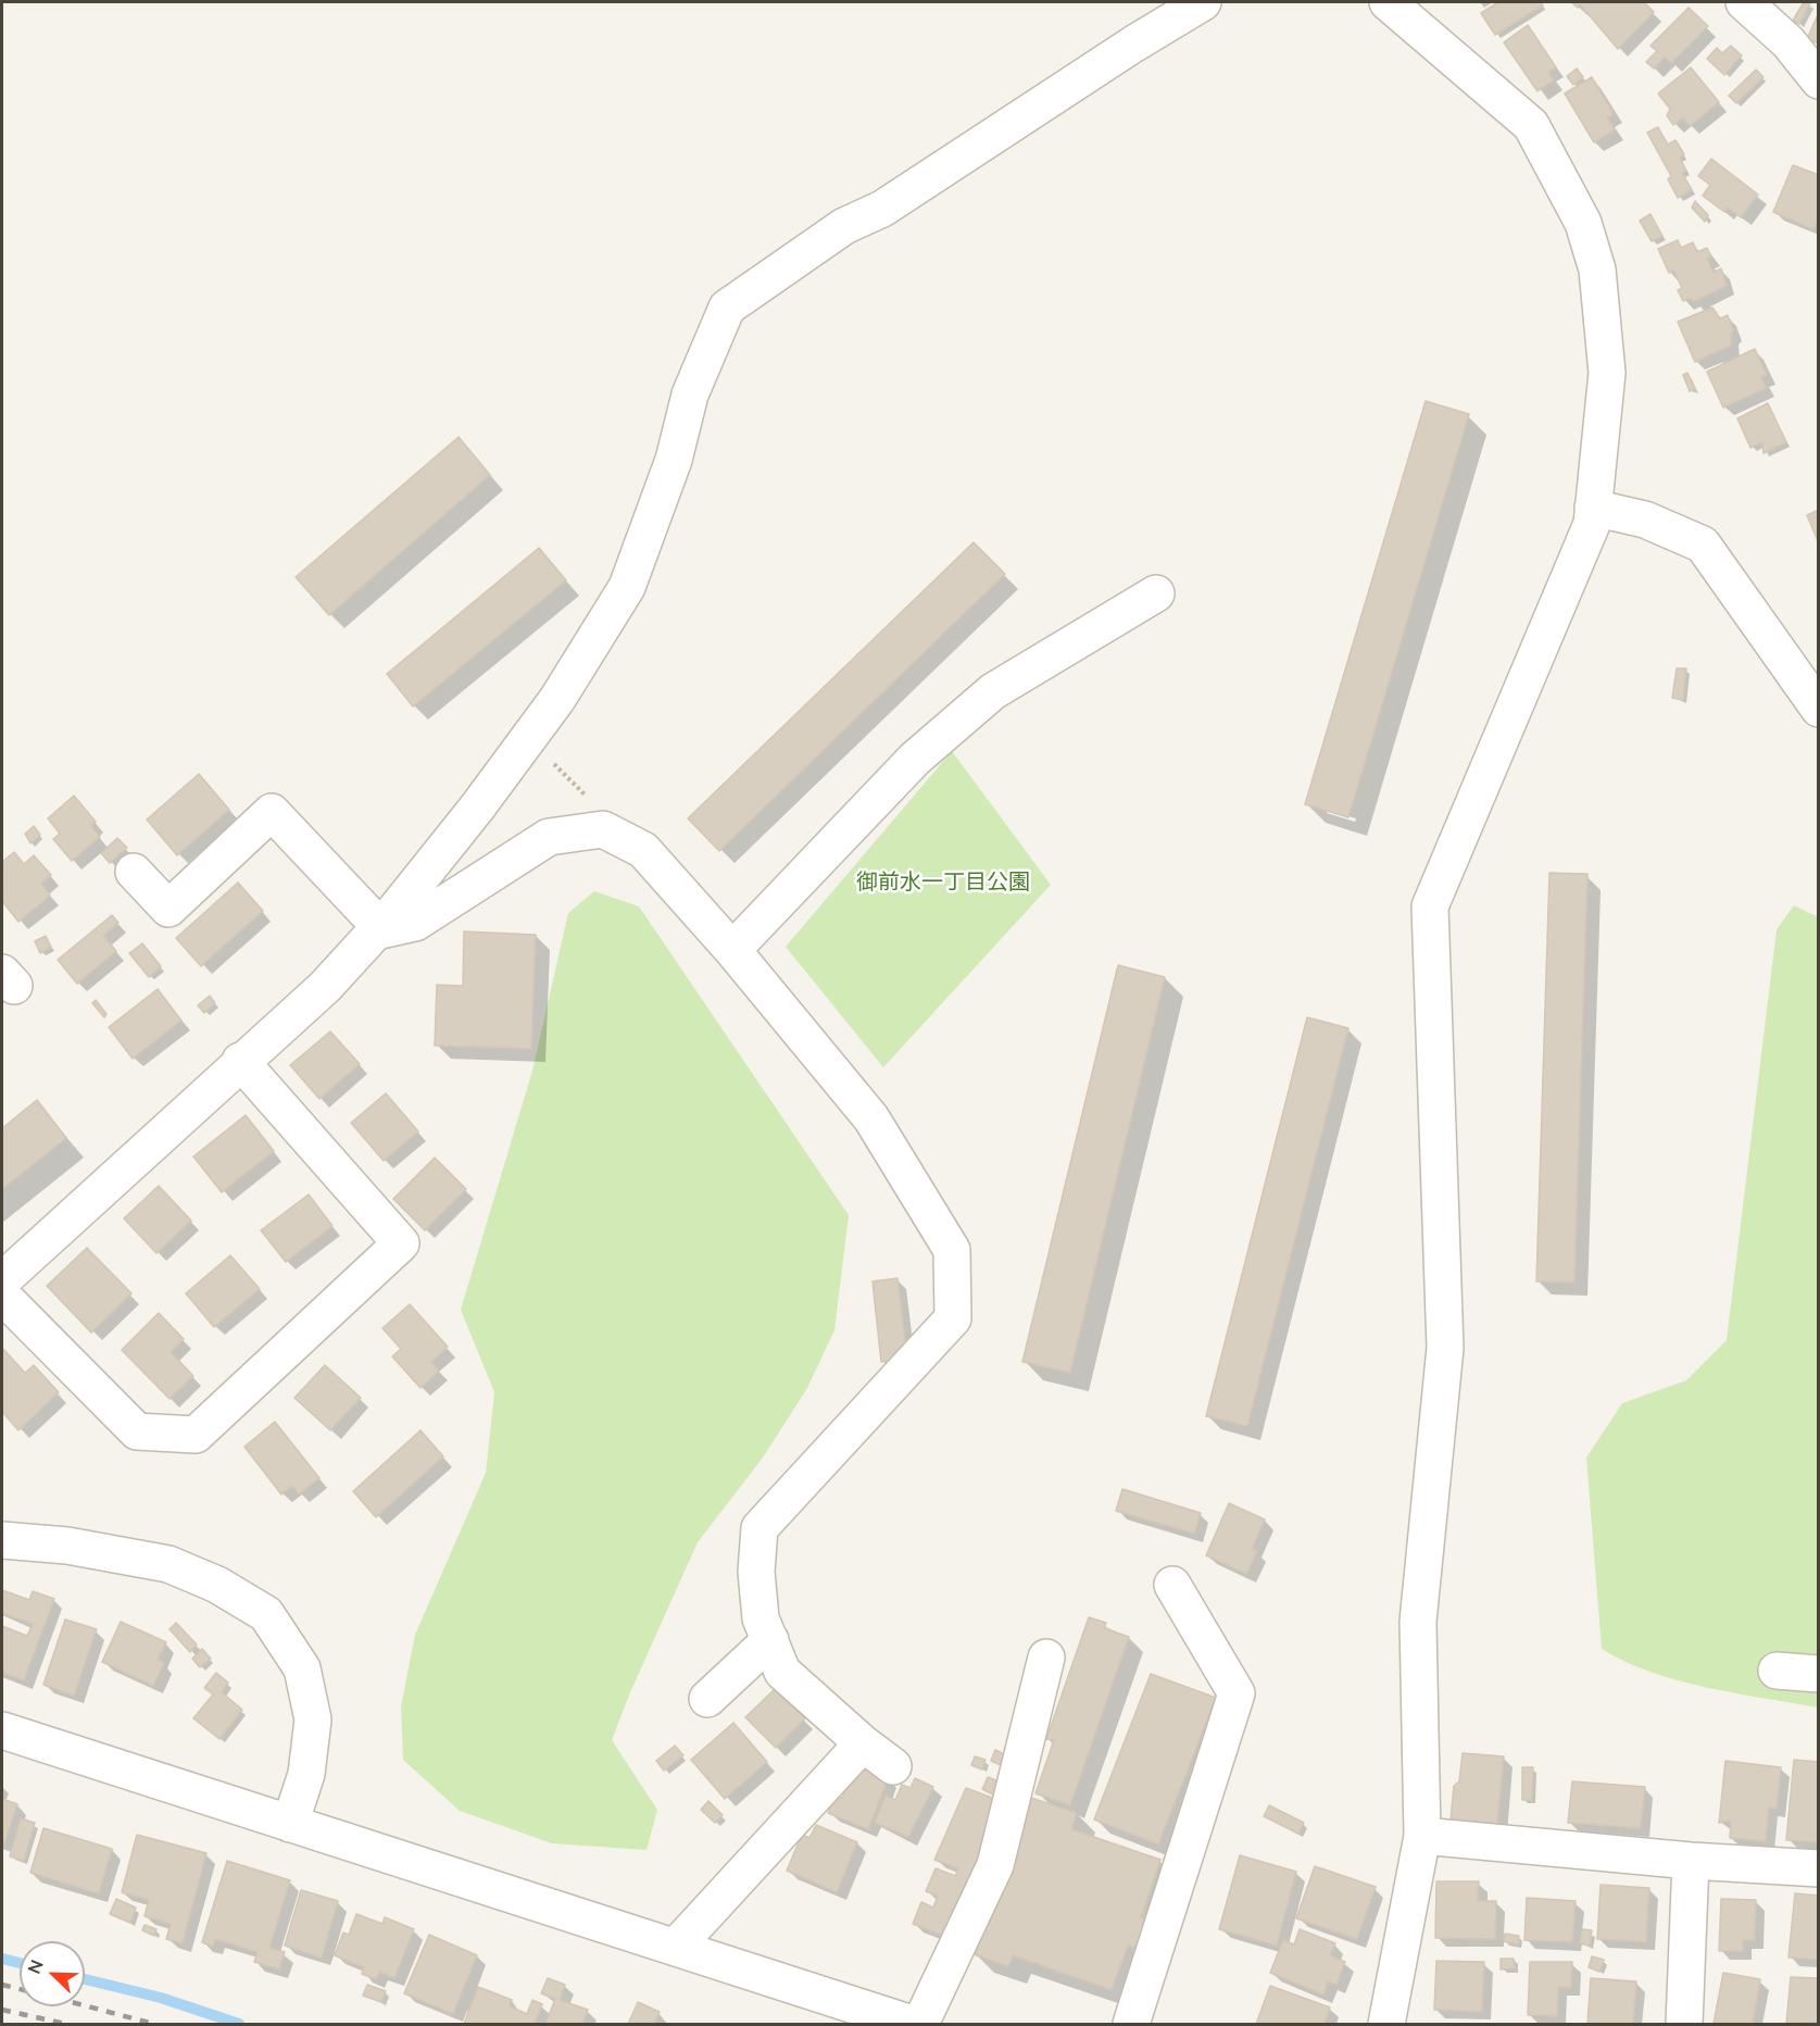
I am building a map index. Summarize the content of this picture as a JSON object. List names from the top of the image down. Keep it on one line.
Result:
{"parks":["御前水一丁目公園"],"north":"top left"}
